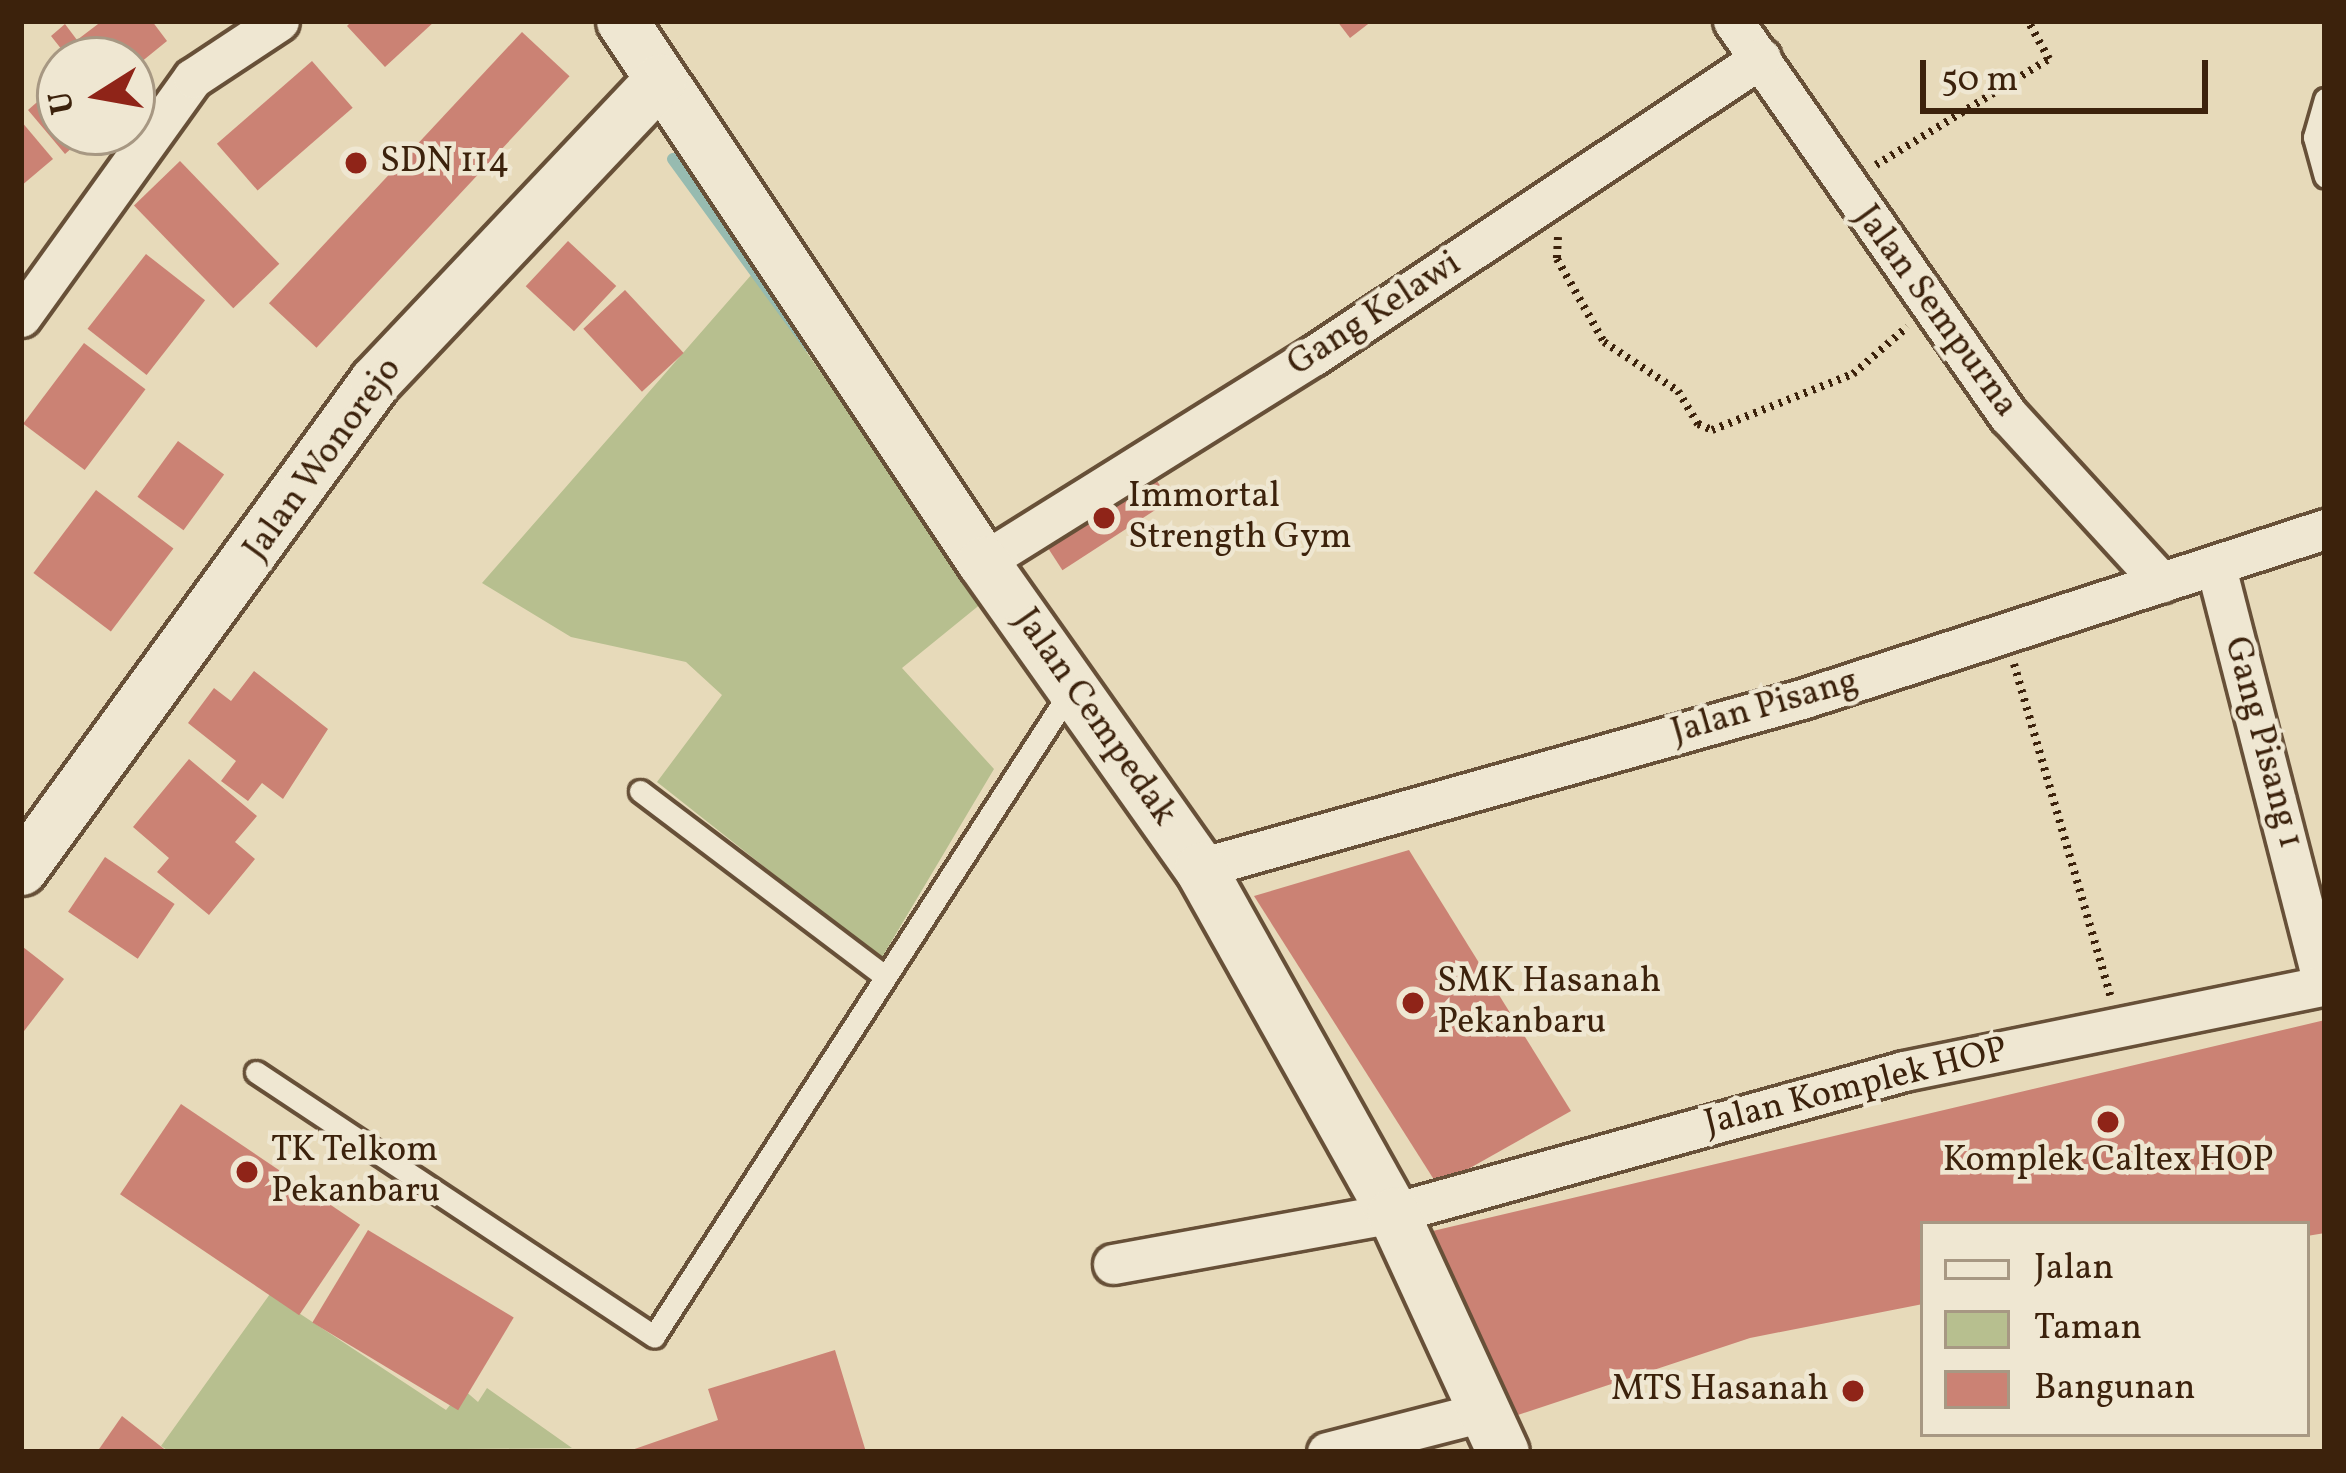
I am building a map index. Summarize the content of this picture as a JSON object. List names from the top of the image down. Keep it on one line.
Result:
{"streets":{"street":["Jalan Sempurna","Gang Kelawi","Jalan Wonorejo","Jalan Pisang","Jalan Cempedak","Gang Pisang 1","Jalan Komplek HOP"]},"crossings":[["Jalan Sempurna","Gang Kelawi"],["Jalan Sempurna","Jalan Pisang"],["Gang Kelawi","Jalan Cempedak"],["Jalan Wonorejo","Jalan Cempedak"],["Jalan Pisang","Jalan Cempedak"],["Jalan Pisang","Gang Pisang 1"],["Jalan Cempedak","Jalan Komplek HOP"],["Gang Pisang 1","Jalan Komplek HOP"]],"places":["SDN 114","Immortal Strength Gym","SMK Hasanah Pekanbaru","Komplek Caltex HOP","TK Telkom Pekanbaru","MTS Hasanah"],"legend":["Jalan","Taman","Bangunan"],"scale_bar":"50 m","north":"left"}
